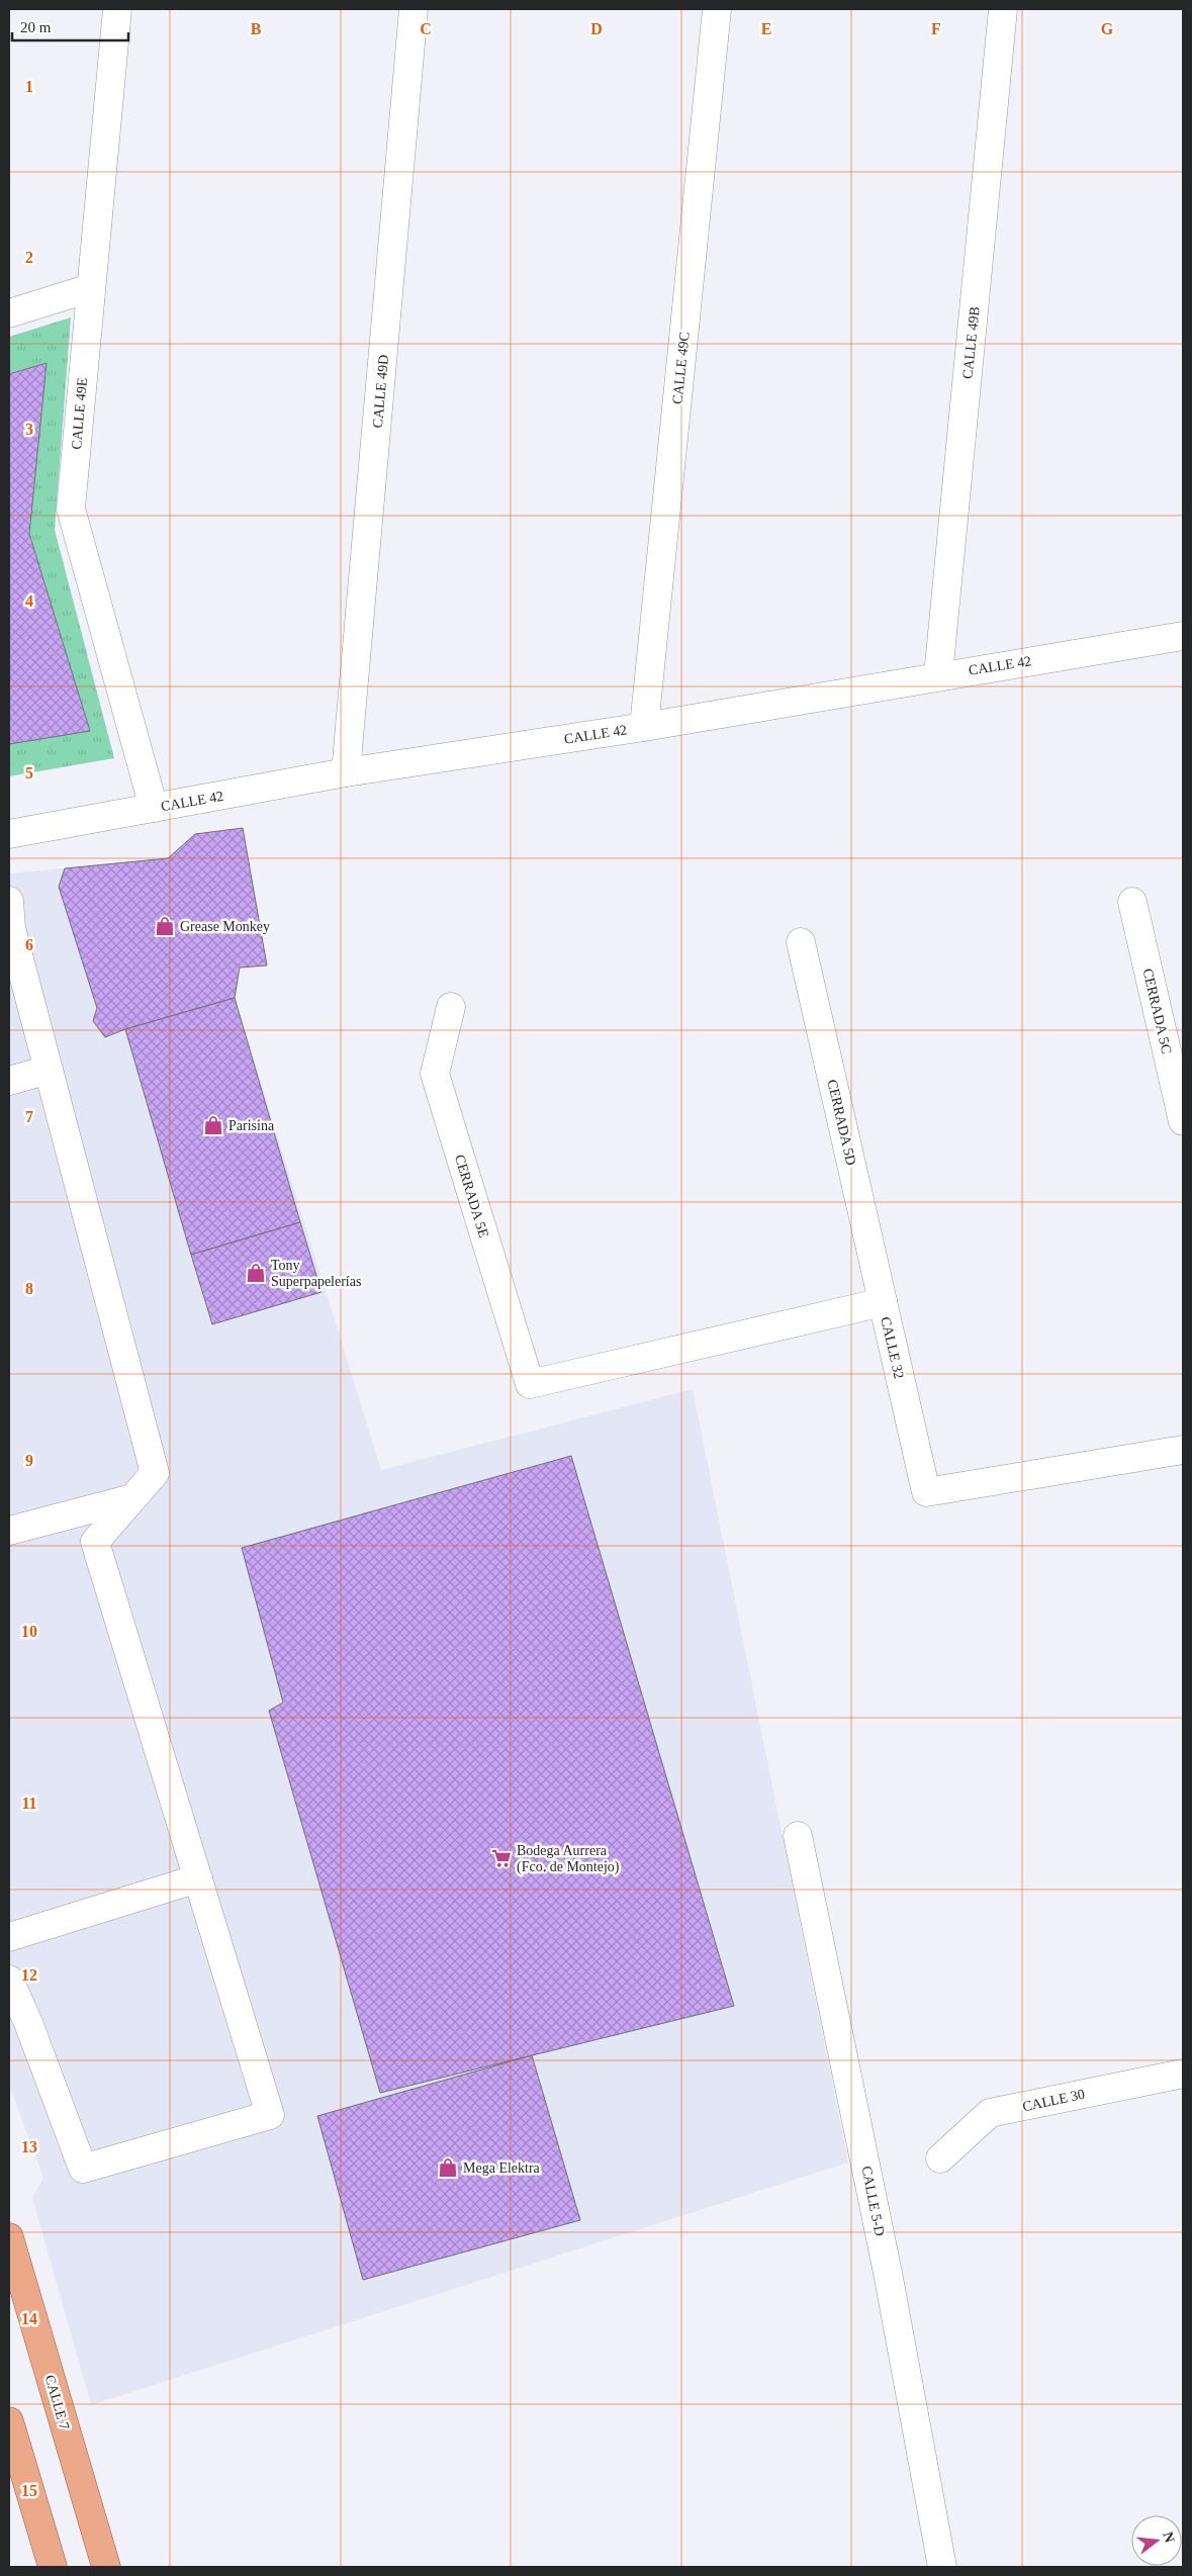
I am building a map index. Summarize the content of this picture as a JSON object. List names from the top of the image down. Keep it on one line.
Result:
{"streets":{"main road":["CALLE 7"],"street":["CALLE 49B","CALLE 49C","CALLE 49D","CALLE 49E","CALLE 42","CERRADA 5C","CERRADA 5D","CERRADA 5E","CALLE 32","CALLE 30","CALLE 5-D"]},"crossings":[["CALLE 49B","CALLE 42"],["CALLE 49C","CALLE 42"],["CALLE 49D","CALLE 42"],["CALLE 49E","CALLE 42"],["CERRADA 5D","CALLE 32"],["CERRADA 5E","CALLE 32"]],"places":{"shop":["Grease Monkey","Parisina","Tony Superpapelerías","Mega Elektra"],"supermarket":["Bodega Aurrera (Fco. de Montejo)"]},"scale_bar":"20 m","north":"right","grid":{"columns":["B","C","D","E","F","G"],"rows":["1","2","3","4","5","6","7","8","9","10","11","12","13","14","15"]}}
